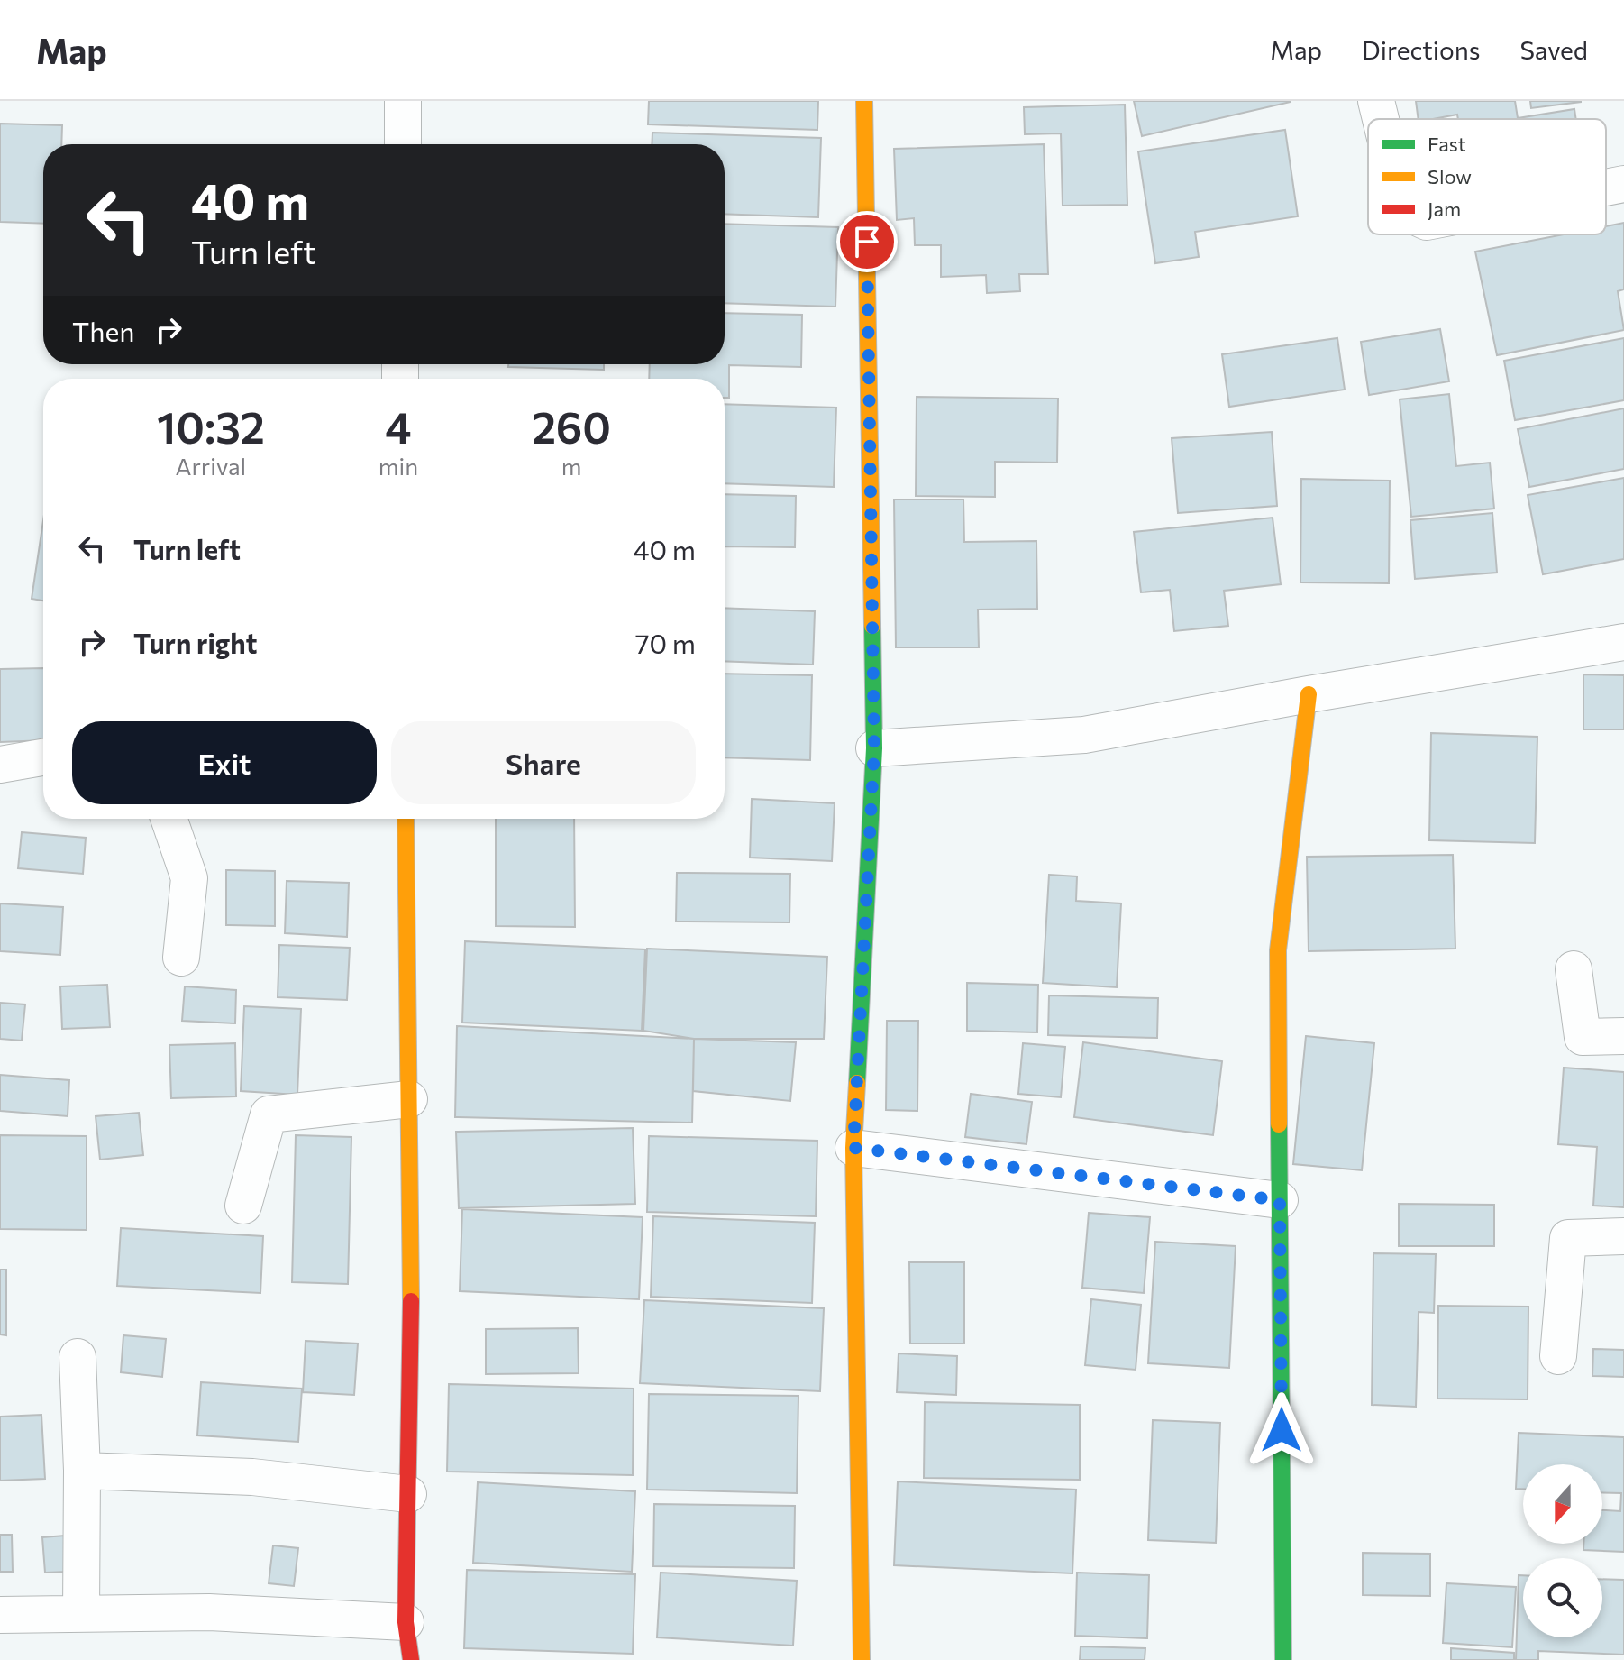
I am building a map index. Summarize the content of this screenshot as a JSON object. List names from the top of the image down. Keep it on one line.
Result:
{"legend":["Fast","Slow","Jam"],"north":"bottom","page":{"header":"Map","nav":["Map","Directions","Saved"],"turn":["40 m","Turn left"],"then":"Then","eta":["10:32","Arrival","4","min","260","m"],"list":[{"name":"Turn left","value":"40 m"},{"name":"Turn right","value":"70 m"}],"buttons":["Exit","Share"]}}
